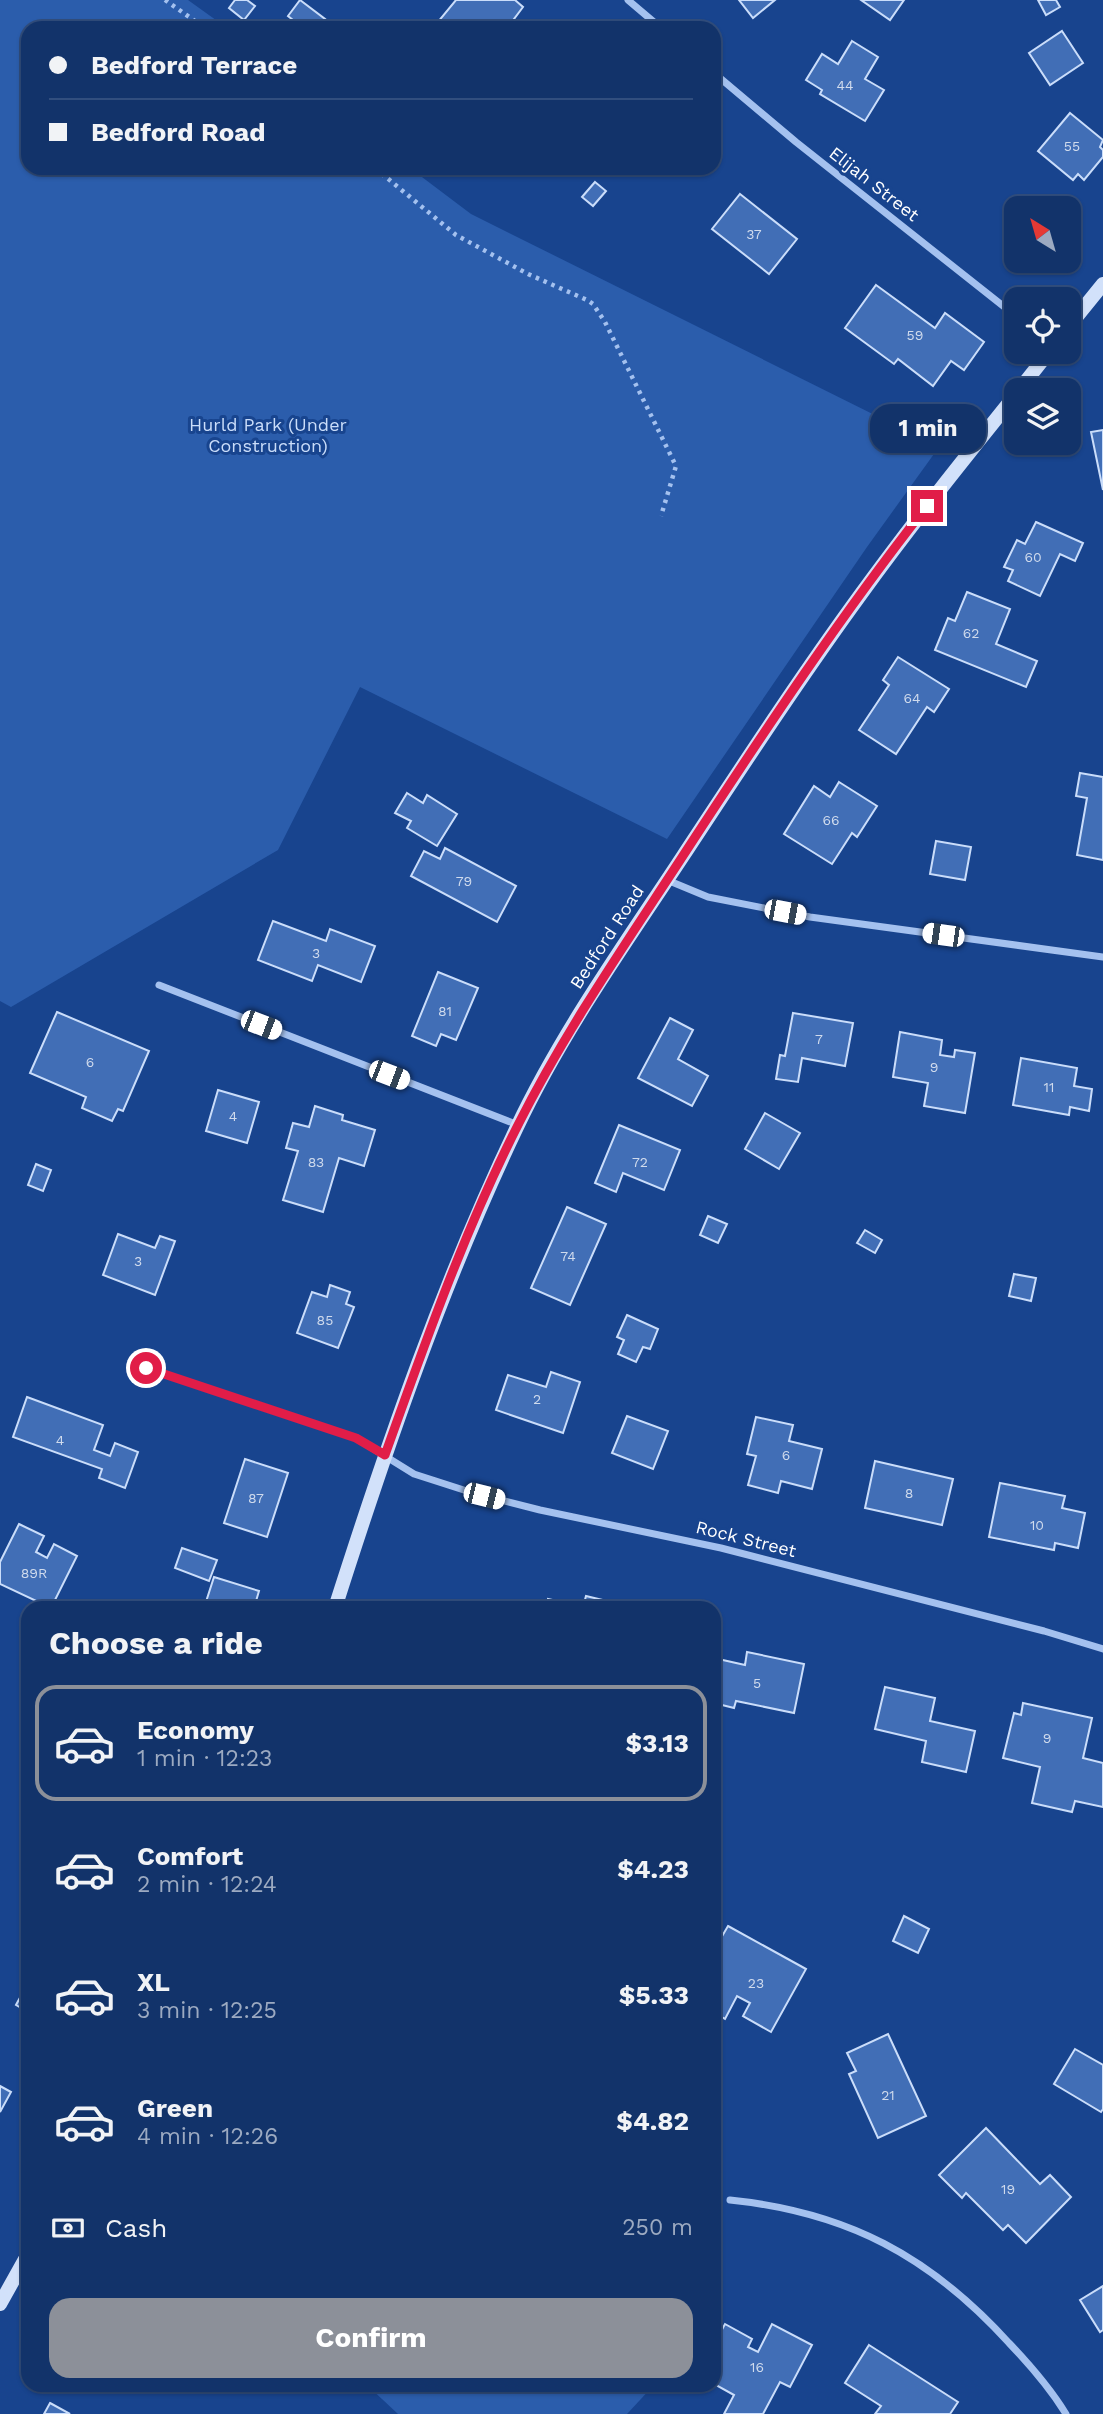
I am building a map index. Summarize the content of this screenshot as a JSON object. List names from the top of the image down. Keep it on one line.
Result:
{"streets":{"street":["Elijah Street","Bedford Road","Rock Street"]},"crossings":[["Bedford Road","Rock Street"]],"parks":["Hurld Park (Under Construction)"],"house_numbers":["44","55","37","59","60","62","64","66","79","3","81","7","6","9","11","4","83","72","74","3","85","2","4","6","8","87","10","89R","5","9","23","21","19","16"],"north":"top left","page":{"banner":["Bedford Terrace","Bedford Road"],"bubble":"1 min","heading":"Choose a ride","list":[{"name":"Economy","note":"1 min · 12:23","value":"$3.13"},{"name":"Comfort","note":"2 min · 12:24","value":"$4.23"},{"name":"XL","note":"3 min · 12:25","value":"$5.33"},{"name":"Green","note":"4 min · 12:26","value":"$4.82"}],"pay":["Cash","250 m"],"buttons":"Confirm"}}
